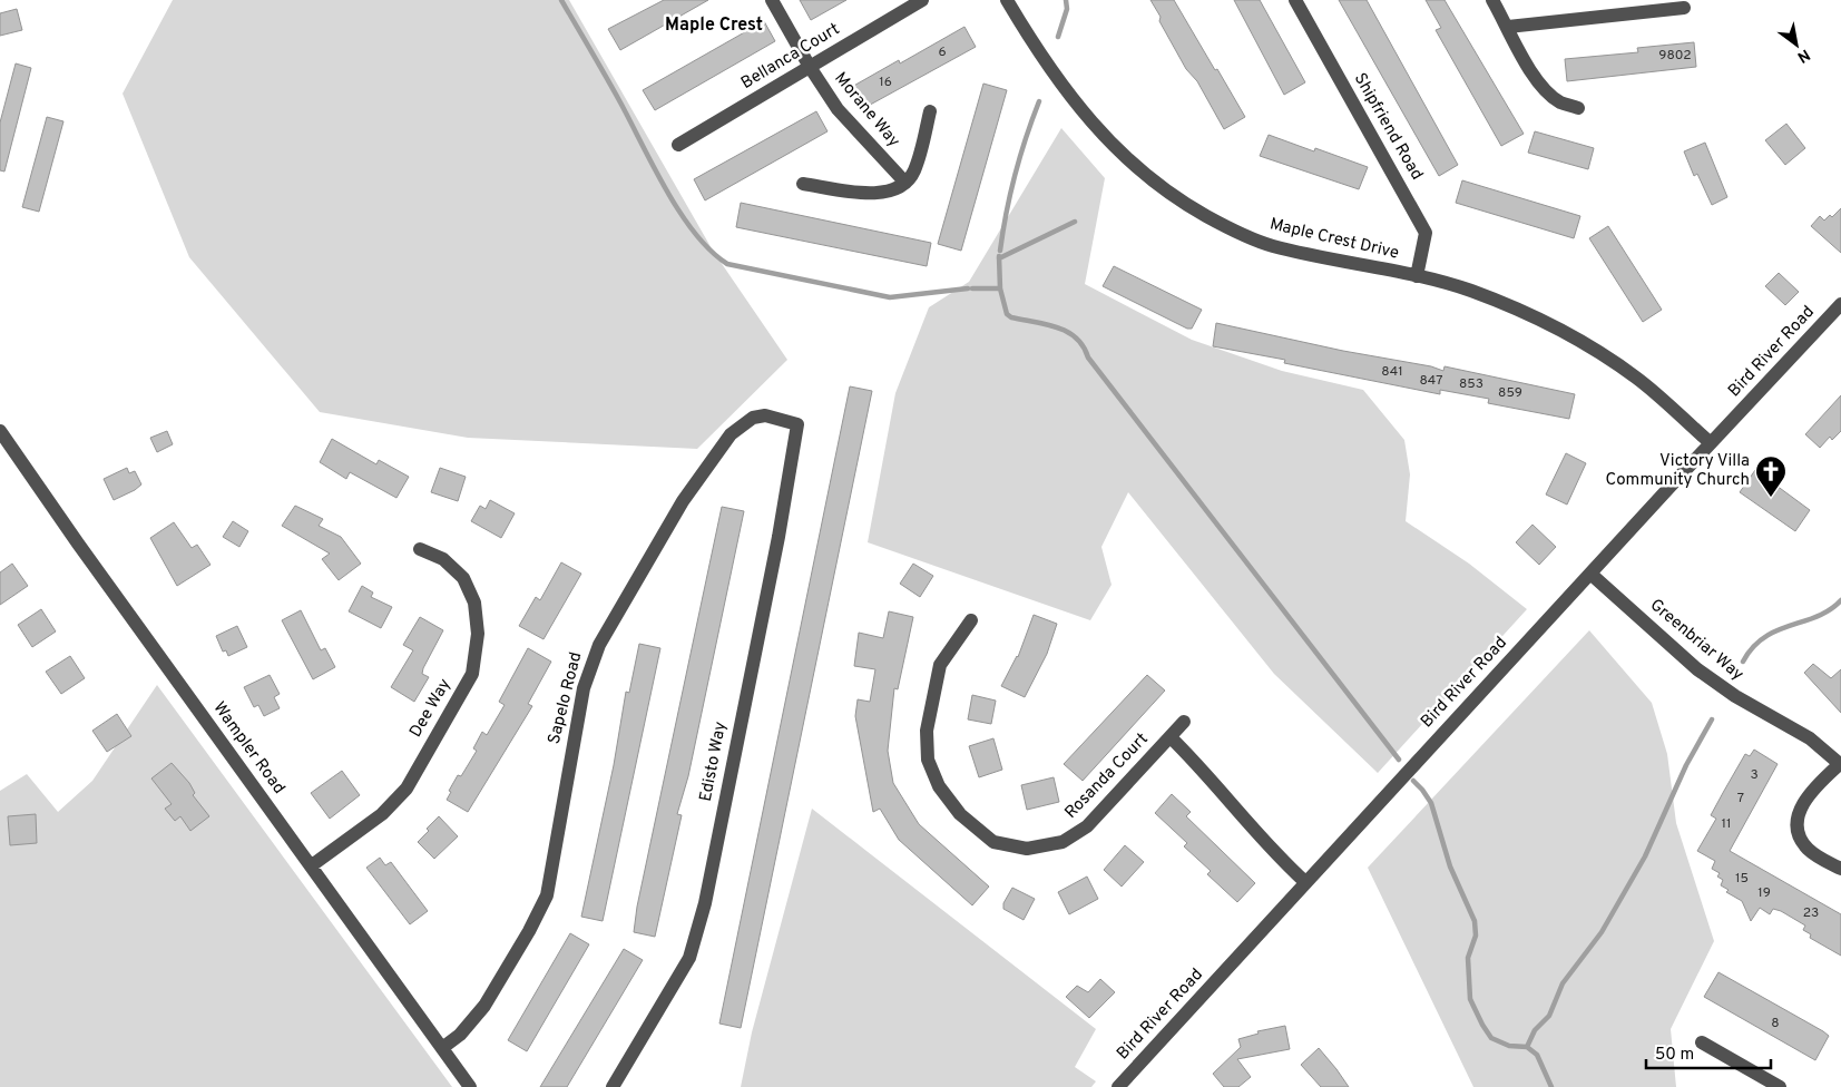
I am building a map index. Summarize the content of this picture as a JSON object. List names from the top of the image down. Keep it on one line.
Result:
{"streets":{"street":["Bellanca Court","Morane Way","Shipfriend Road","Maple Crest Drive","Bird River Road","Greenbriar Way","Sapelo Road","Dee Way","Wampler Road","Edisto Way","Rosanda Court"]},"crossings":[["Bellanca Court","Morane Way"],["Shipfriend Road","Maple Crest Drive"],["Maple Crest Drive","Bird River Road"],["Bird River Road","Greenbriar Way"],["Bird River Road","Rosanda Court"],["Sapelo Road","Wampler Road"],["Sapelo Road","Edisto Way"],["Dee Way","Wampler Road"]],"districts":["Maple Crest"],"places":{"church":["Victory Villa Community Church"]},"house_numbers":["6","9802","16","841","847","853","859","3","7","11","15","19","23","8"],"scale_bar":"50 m","north":"bottom right"}
